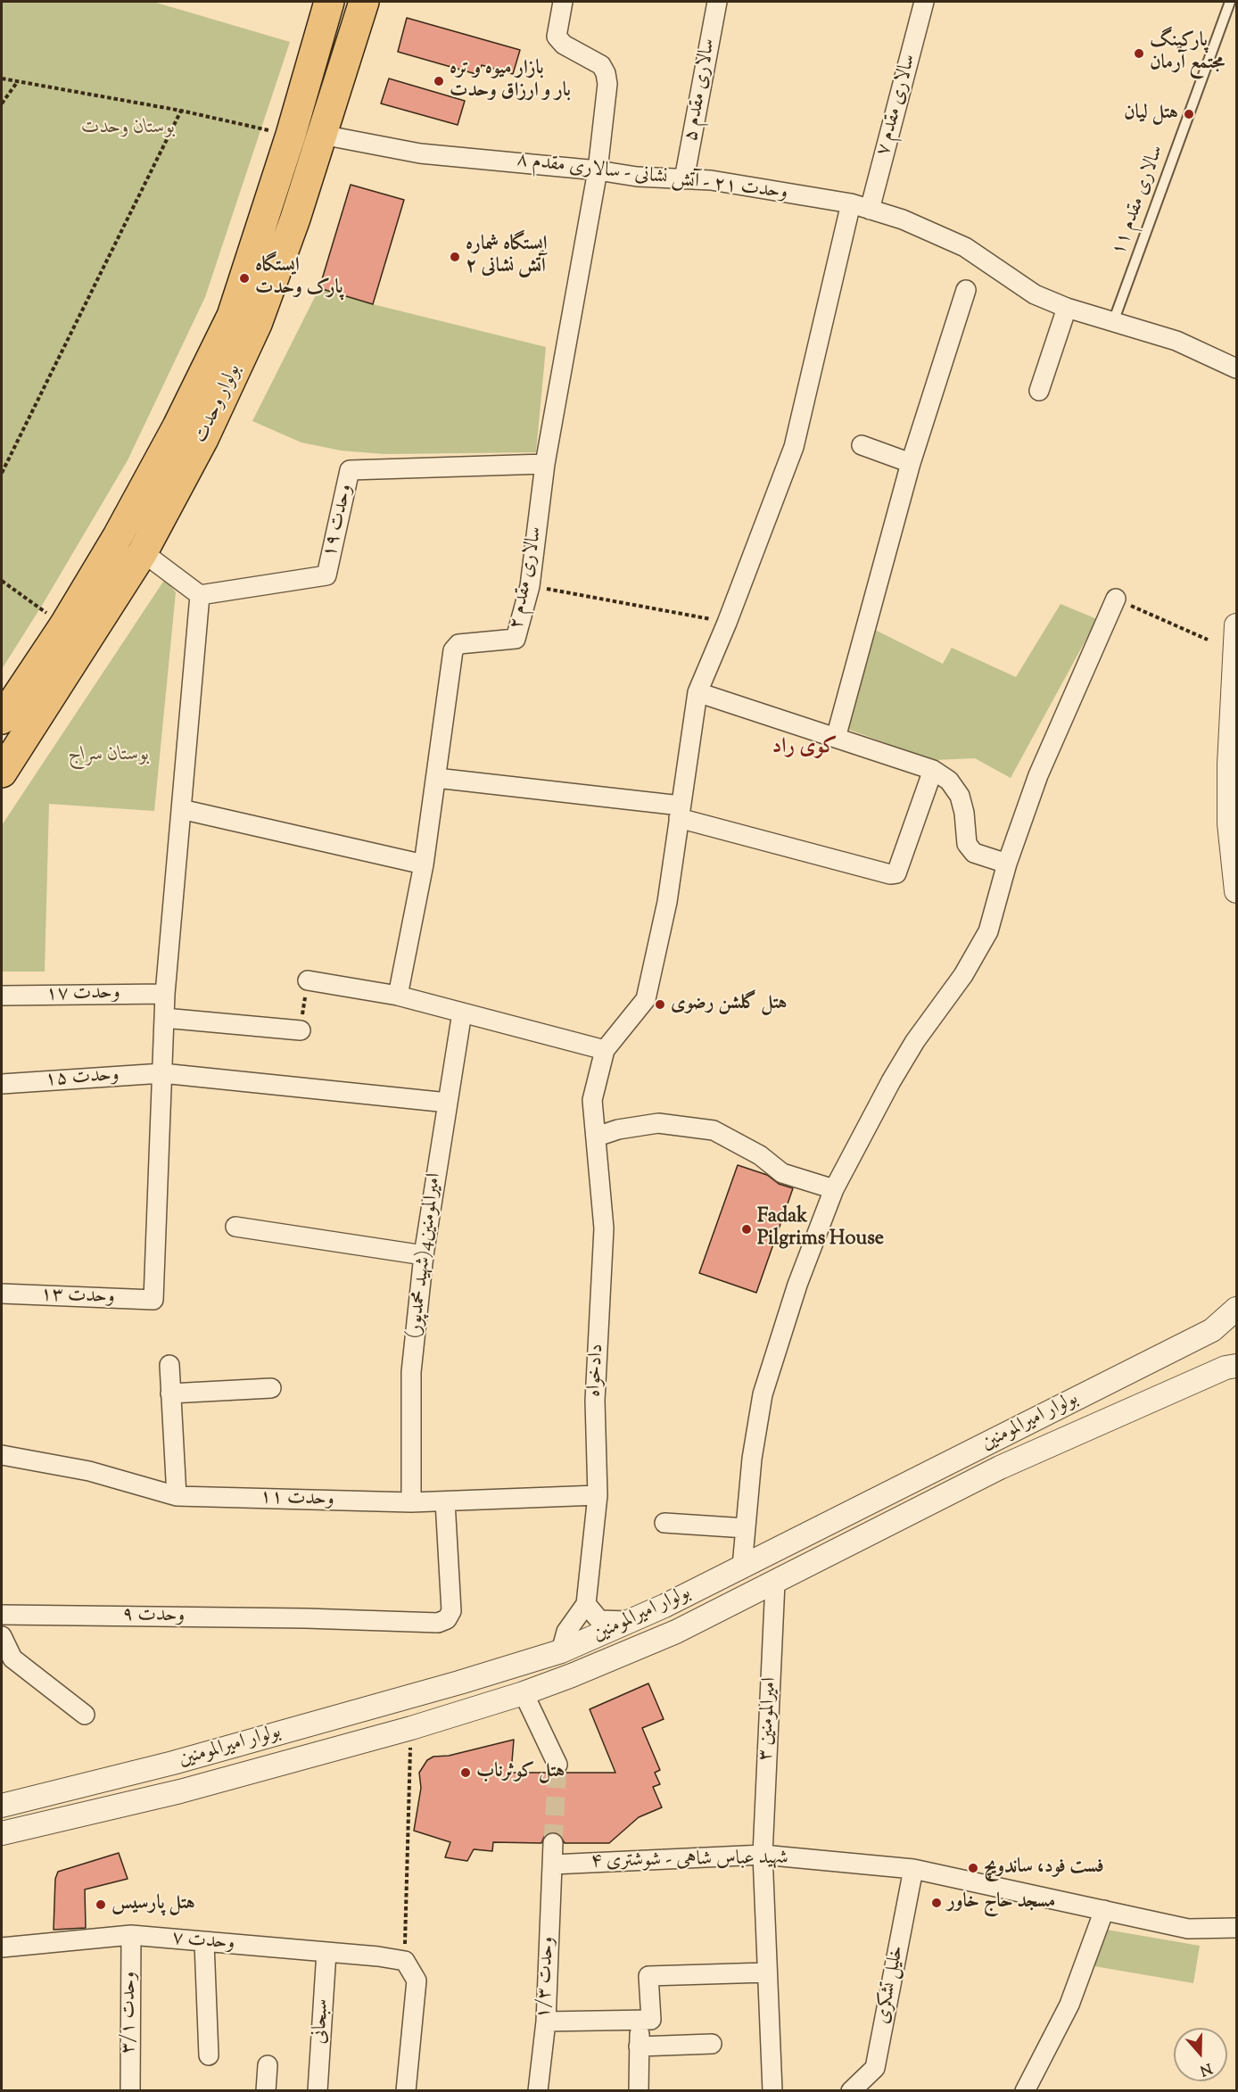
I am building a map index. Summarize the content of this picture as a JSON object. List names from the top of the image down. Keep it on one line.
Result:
{"streets":{"main road":["بولوار وحدت"],"street":["سالاری مقدم ۵","سالاری مقدم ۷","وحدت ۲۱ - آتش نشانی - سالاری مقدم ۸","وحدت ۱۹","سالاری مقدم ۲","وحدت ۱۷","وحدت ۱۵","امیرالمومنین4(شهید محمدپور)","وحدت ۱۳","دادخواه","بولوار امیرالمومنین","وحدت ۱۱","وحدت ۹","امیرالمومنین ۳","شهید عباس شاهی - شوشتری ۴","وحدت ۷","وحدت ۱/۳","خلیل تشکری","وحدت ۳/۱","سبحانی"],"lane":["سالاری مقدم ۱۱"]},"crossings":[["سالاری مقدم ۵","وحدت ۲۱ - آتش نشانی - سالاری مقدم ۸"],["سالاری مقدم ۷","وحدت ۲۱ - آتش نشانی - سالاری مقدم ۸"],["وحدت ۲۱ - آتش نشانی - سالاری مقدم ۸","سالاری مقدم ۱۱"],["وحدت ۲۱ - آتش نشانی - سالاری مقدم ۸","بولوار وحدت"],["وحدت ۲۱ - آتش نشانی - سالاری مقدم ۸","سالاری مقدم ۲"],["وحدت ۱۹","سالاری مقدم ۲"],["وحدت ۱۵","امیرالمومنین4(شهید محمدپور)"],["وحدت ۱۵","وحدت ۱۳"],["امیرالمومنین4(شهید محمدپور)","وحدت ۱۱"],["دادخواه","وحدت ۱۱"],["بولوار امیرالمومنین","امیرالمومنین ۳"],["وحدت ۱۱","وحدت ۹"],["امیرالمومنین ۳","شهید عباس شاهی - شوشتری ۴"],["شهید عباس شاهی - شوشتری ۴","وحدت ۱/۳"],["شهید عباس شاهی - شوشتری ۴","خلیل تشکری"],["وحدت ۷","وحدت ۳/۱"],["وحدت ۷","سبحانی"]],"districts":["کوی راد"],"parks":["بوستان وحدت","بوستان سراج"],"places":["پارکینگ مجتمع آرمان","بازار میوه و تره بار و ارزاق وحدت","هتل لیان","ایستگاه شماره ۲ آتش نشانی","ایستگاه پارک وحدت","هتل گلشن رضوی","Fadak Pilgrims House","هتل کوثرناب","فست فود، ساندویچ","مسجد حاج خاور","هتل پارسیس"],"north":"bottom"}
